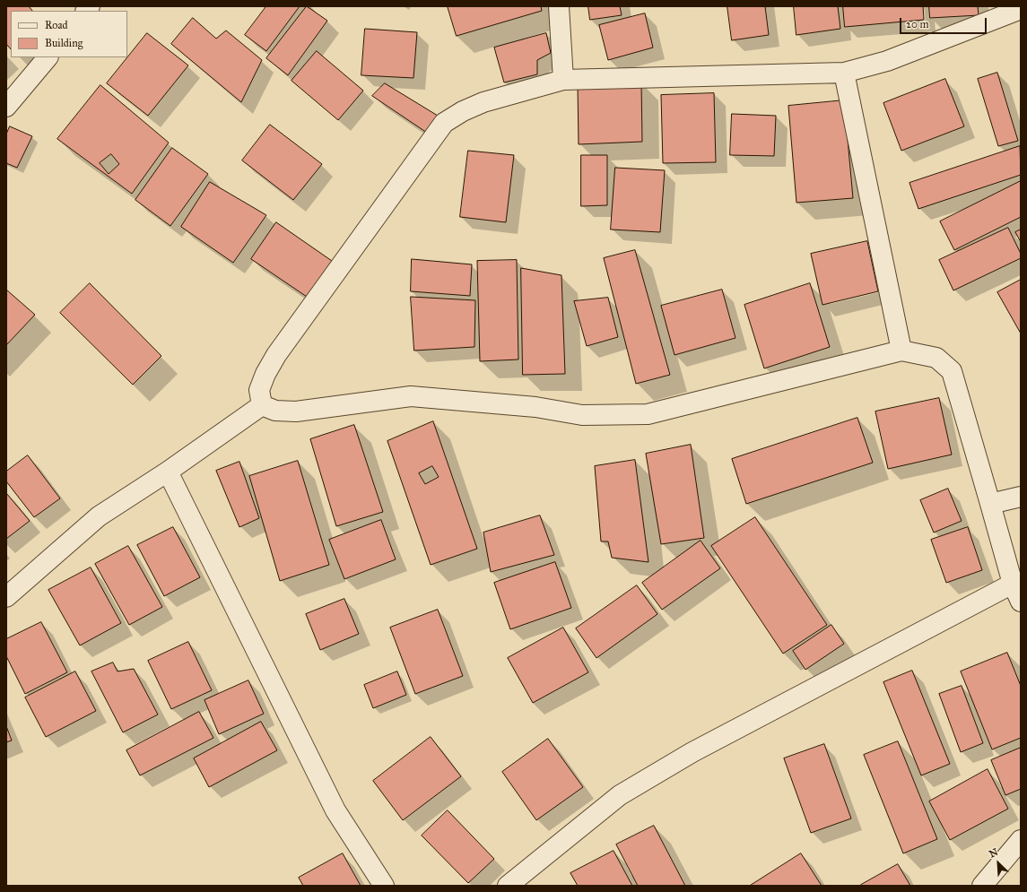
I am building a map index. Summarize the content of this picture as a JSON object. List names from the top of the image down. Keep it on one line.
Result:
{"legend":["Road","Building"],"scale_bar":"20 m","north":"top left"}
